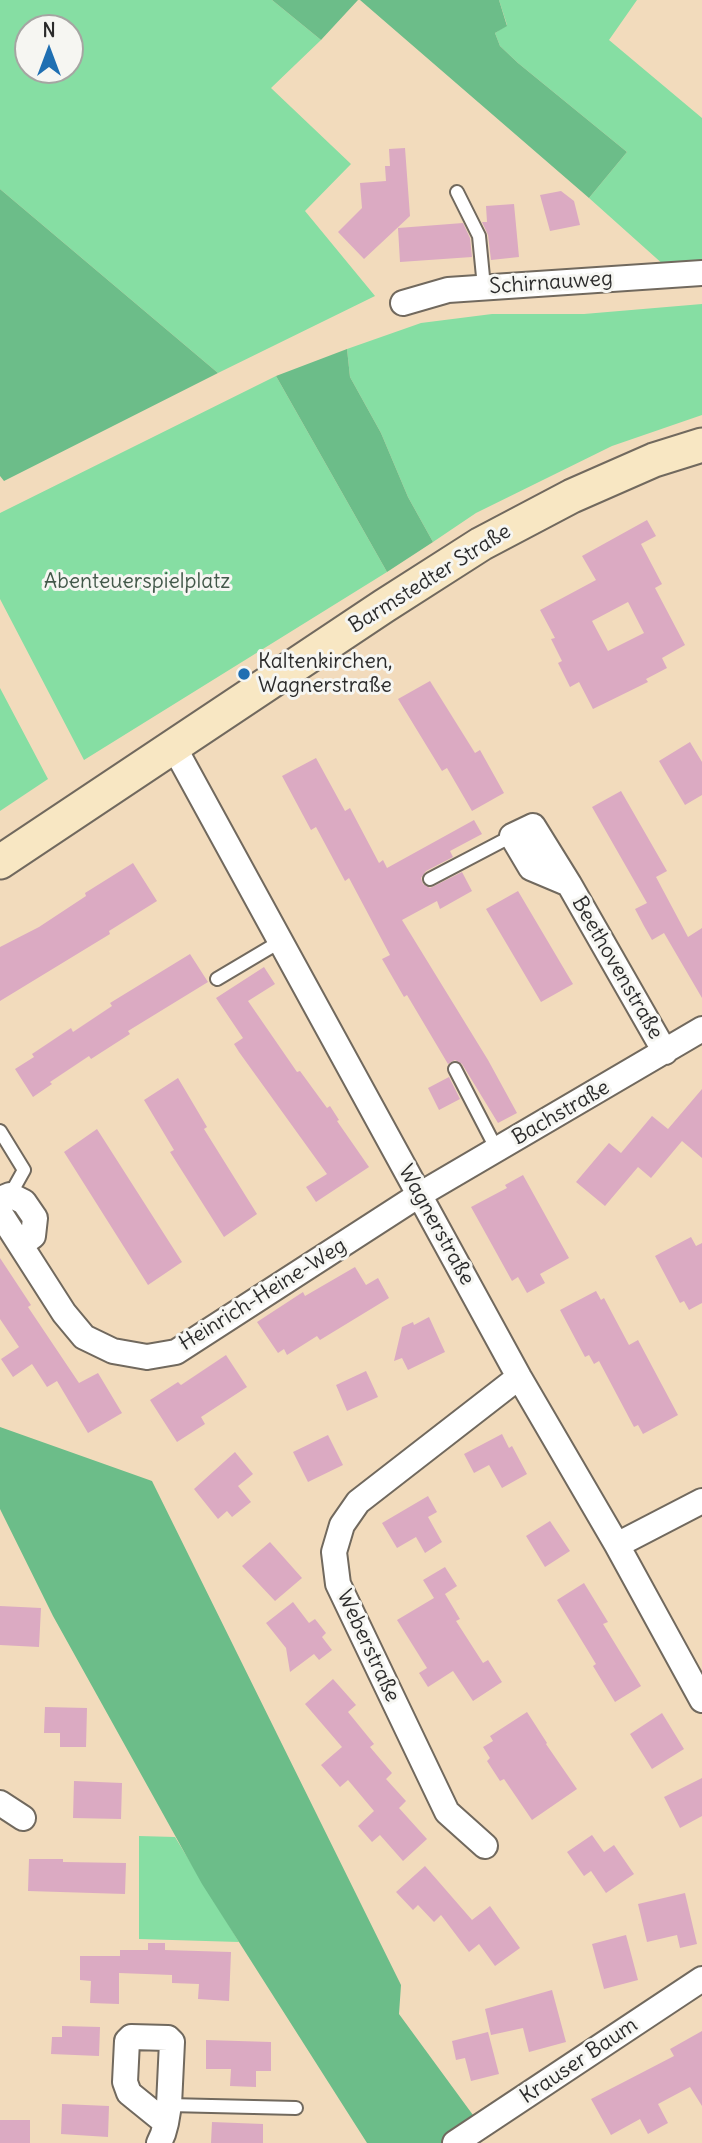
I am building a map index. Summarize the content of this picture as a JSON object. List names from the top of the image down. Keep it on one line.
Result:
{"streets":{"main road":["Barmstedter Straße"],"street":["Schirnauweg","Beethovenstraße","Bachstraße","Wagnerstraße","Heinrich-Heine-Weg","Weberstraße","Krauser Baum"]},"crossings":[["Barmstedter Straße","Wagnerstraße"],["Beethovenstraße","Bachstraße"],["Bachstraße","Wagnerstraße"],["Bachstraße","Heinrich-Heine-Weg"],["Wagnerstraße","Heinrich-Heine-Weg"],["Wagnerstraße","Weberstraße"]],"parks":["Abenteuerspielplatz"],"places":["Kaltenkirchen, Wagnerstraße"],"north":"top"}
